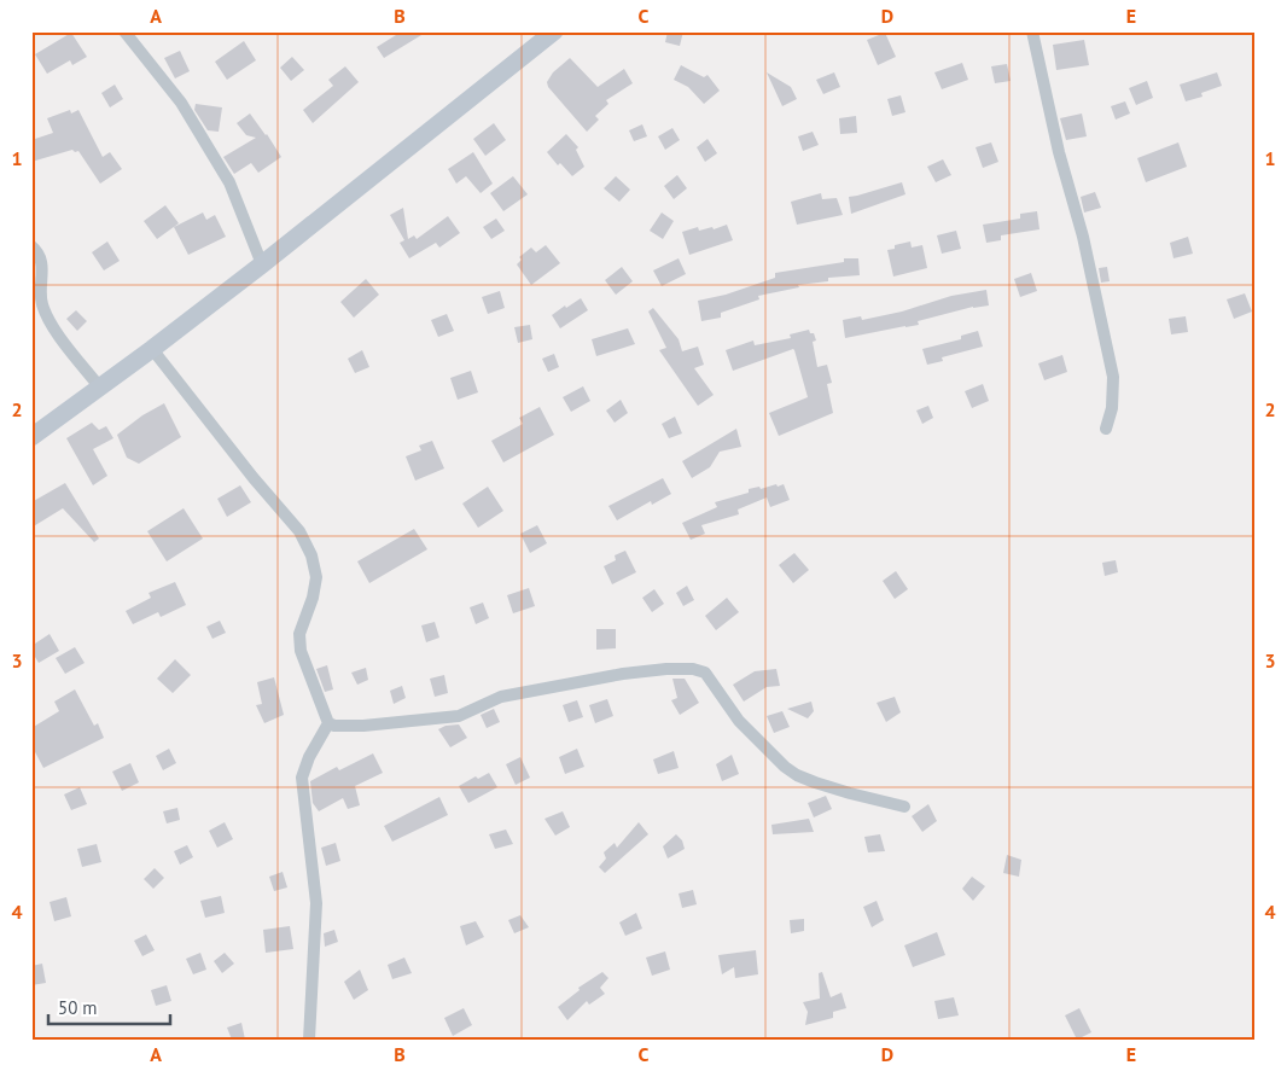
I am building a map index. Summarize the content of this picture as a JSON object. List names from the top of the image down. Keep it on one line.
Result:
{"scale_bar":"50 m","grid":{"columns":["A","B","C","D","E"],"rows":["1","2","3","4"]}}
